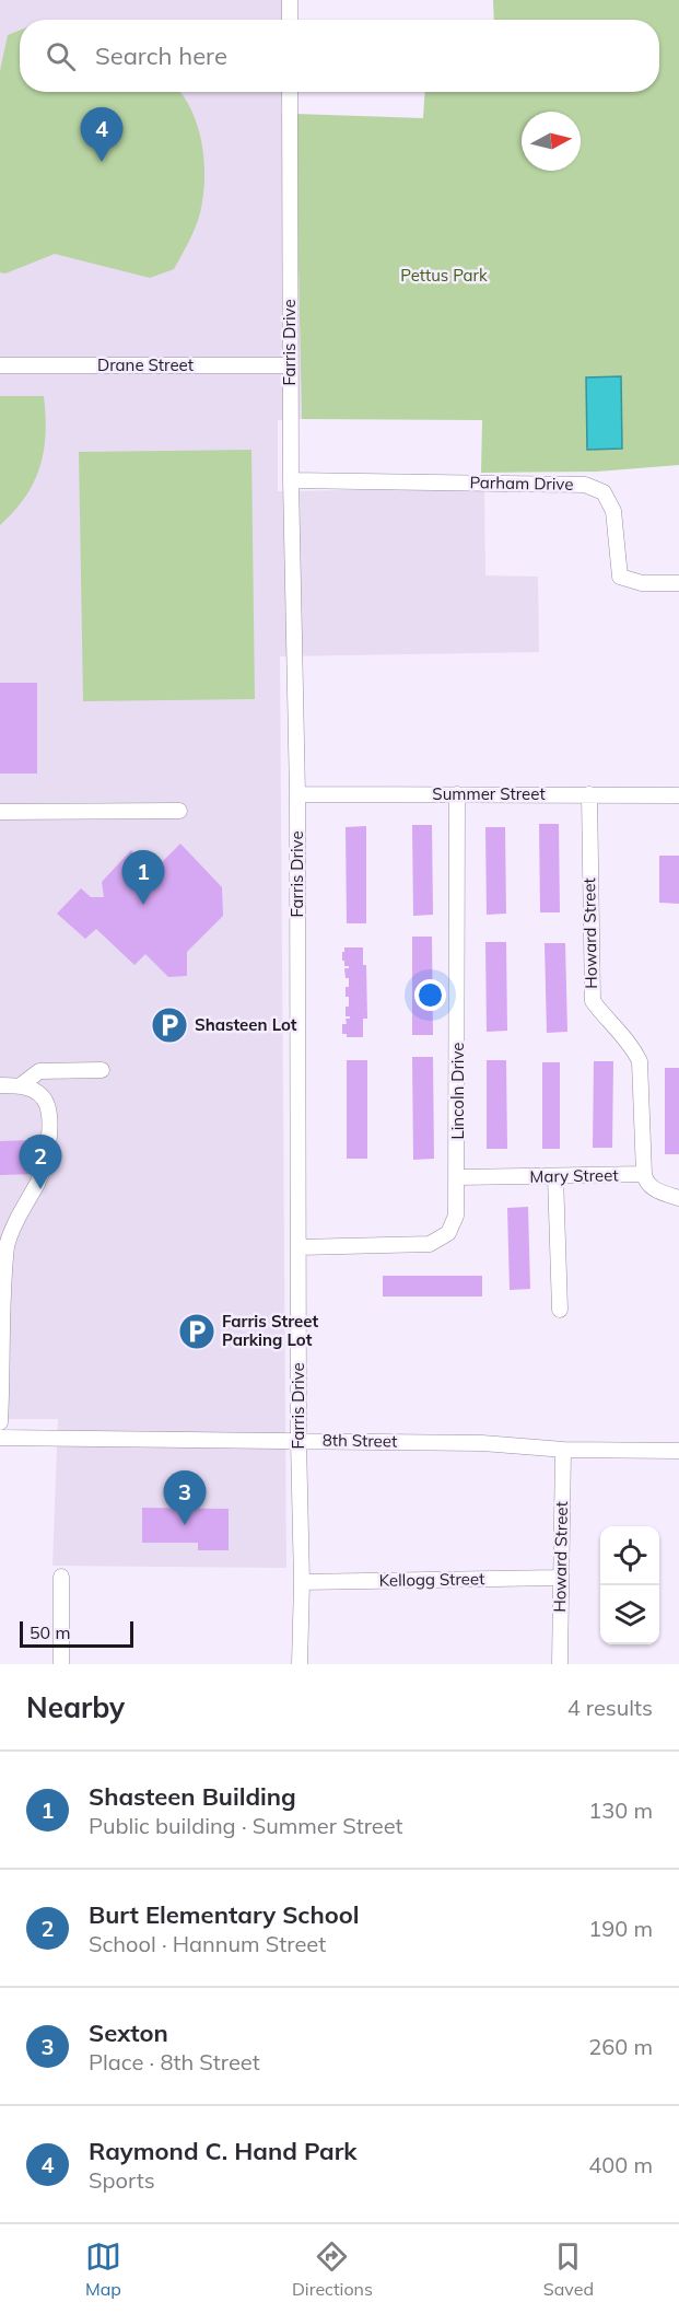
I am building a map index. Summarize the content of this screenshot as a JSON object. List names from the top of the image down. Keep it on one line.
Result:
{"streets":{"street":["Farris Drive","Drane Street","Parham Drive","Summer Street","Howard Street","Lincoln Drive","Mary Street","8th Street","Kellogg Street"]},"crossings":[["Farris Drive","Drane Street"],["Farris Drive","Parham Drive"],["Farris Drive","Summer Street"],["Farris Drive","Lincoln Drive"],["Farris Drive","8th Street"],["Farris Drive","Kellogg Street"],["Summer Street","Howard Street"],["Summer Street","Lincoln Drive"],["Howard Street","Mary Street"],["Howard Street","8th Street"],["Howard Street","Kellogg Street"],["Lincoln Drive","Mary Street"]],"parks":["Pettus Park"],"places":{"parking":["Shasteen Lot","Farris Street Parking Lot"]},"scale_bar":"50 m","north":"right","page":{"search":"Search here","pins":["4","1","2","3"],"scale":"50 m","heading":["Nearby","4 results"],"list":[{"mark":"1","name":"Shasteen Building","note":"Public building · Summer Street","value":"130 m"},{"mark":"2","name":"Burt Elementary School","note":"School · Hannum Street","value":"190 m"},{"mark":"3","name":"Sexton","note":"Place · 8th Street","value":"260 m"},{"mark":"4","name":"Raymond C. Hand Park","note":"Sports","value":"400 m"}],"nav":["Map","Directions","Saved"]}}
